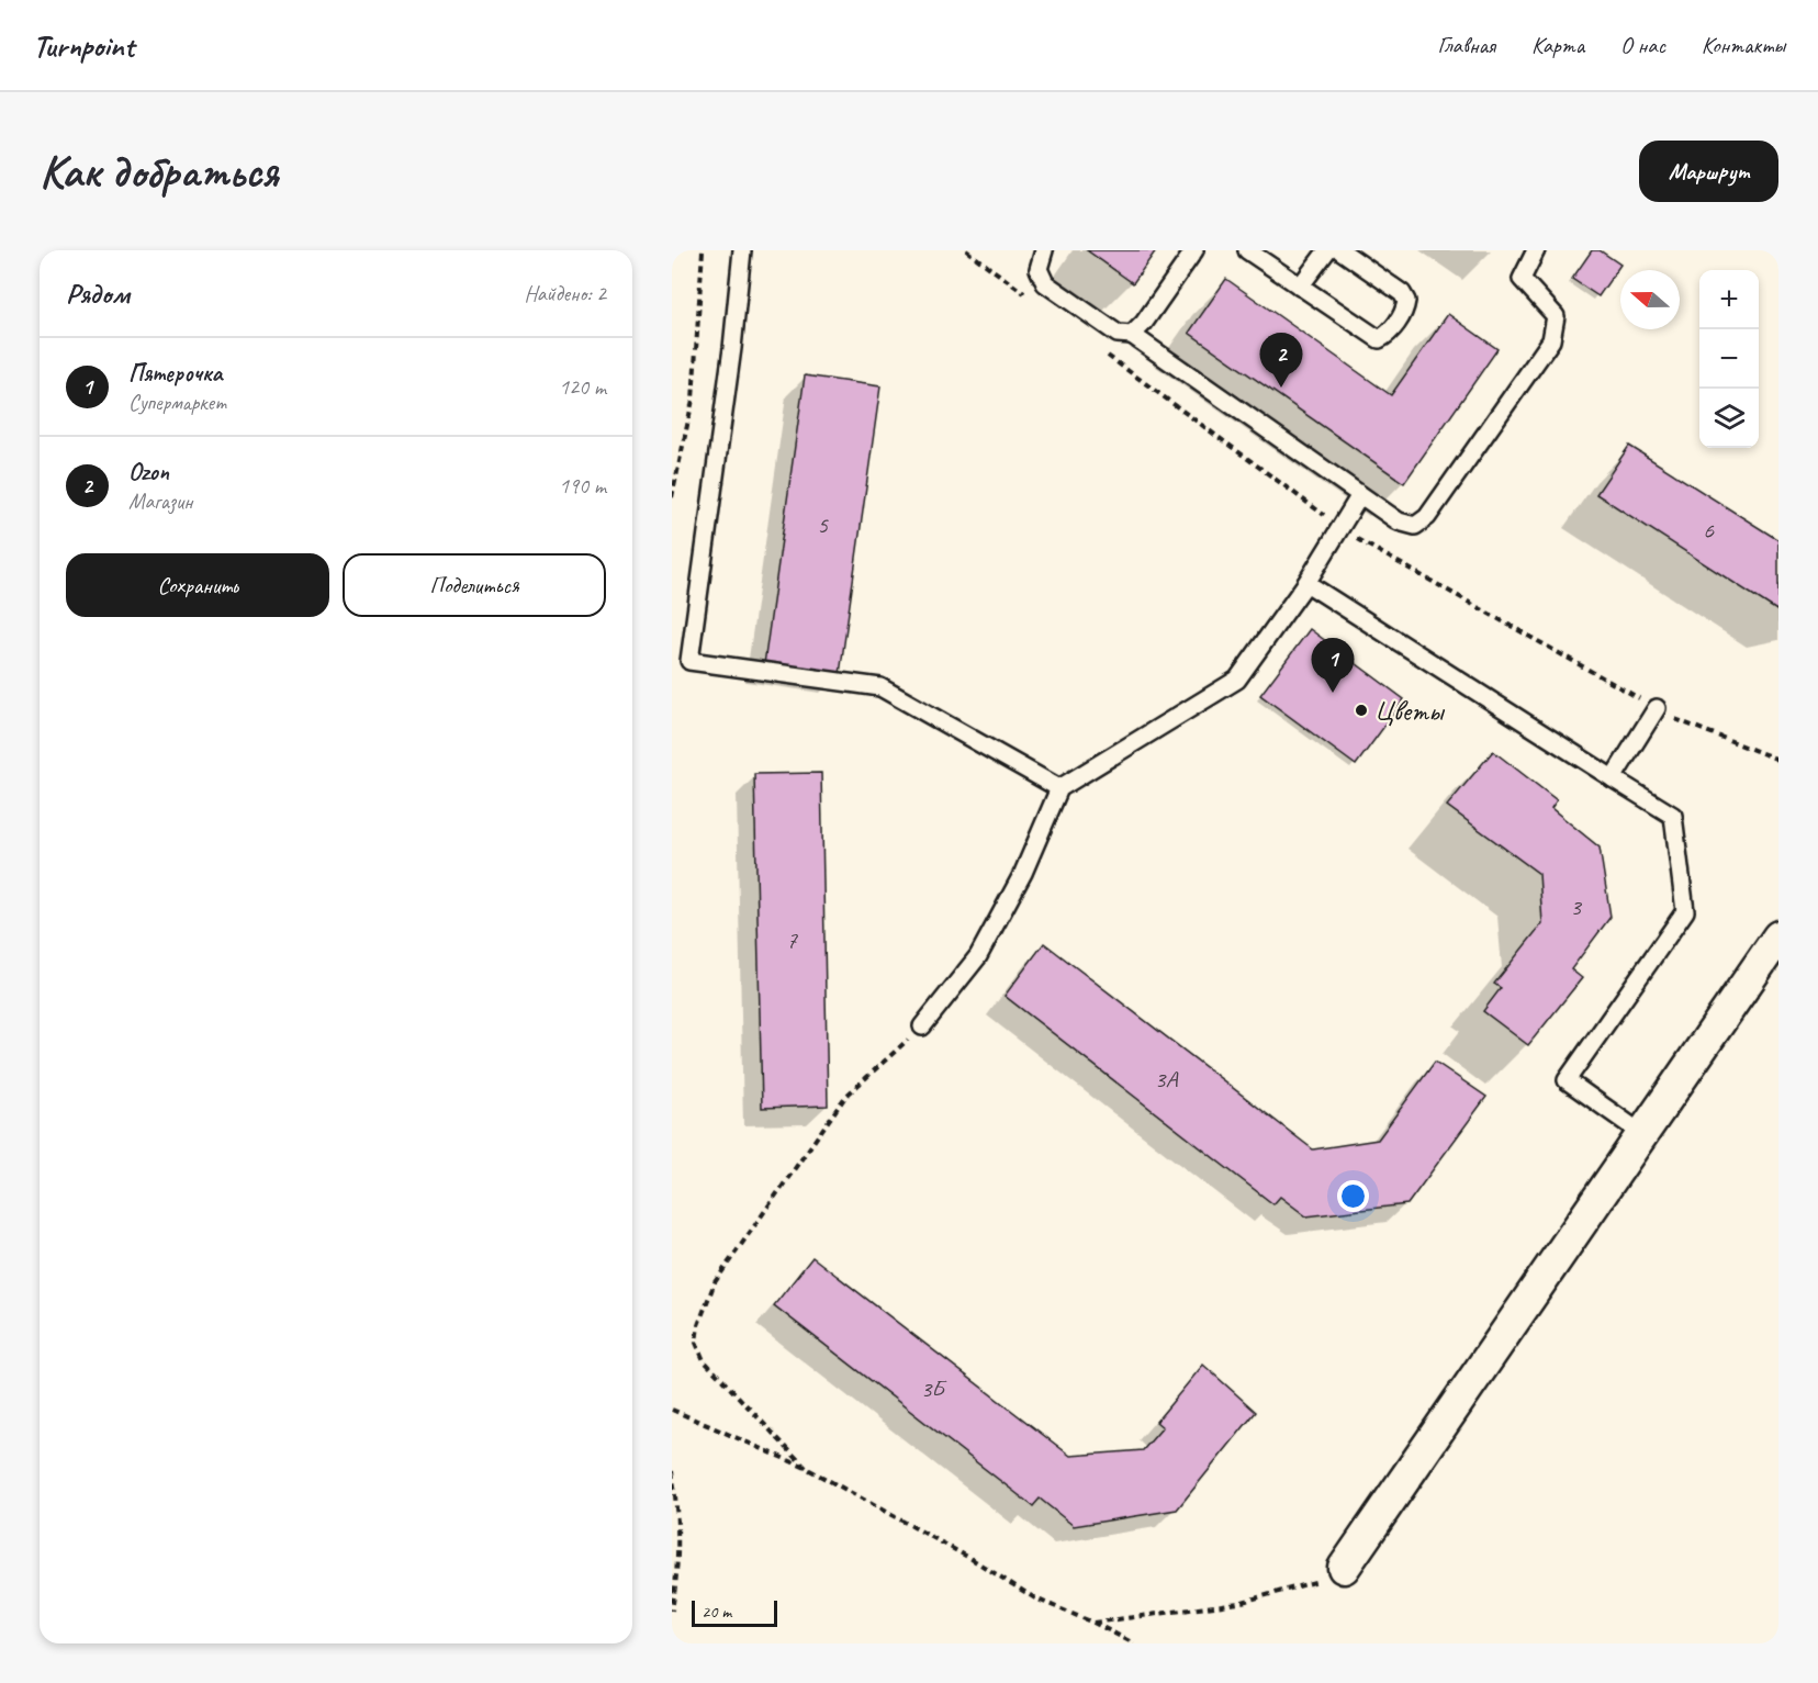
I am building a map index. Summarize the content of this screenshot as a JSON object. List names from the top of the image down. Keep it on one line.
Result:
{"places":["Цветы"],"house_numbers":["5","6","3","7","3А","3Б"],"scale_bar":"20 m","north":"left","page":{"header":"Turnpoint","nav":["Главная","Карта","О нас","Контакты"],"buttons":["Маршрут",["Сохранить","Поделиться"]],"title":"Как добраться","heading":["Рядом","Найдено: 2"],"map_buttons":["+","−"],"pins":["2","1"],"list":[{"mark":"1","name":"Пятерочка","note":"Супермаркет","value":"120 m"},{"mark":"2","name":"Ozon","note":"Магазин","value":"190 m"}],"scale":"20 m"}}
